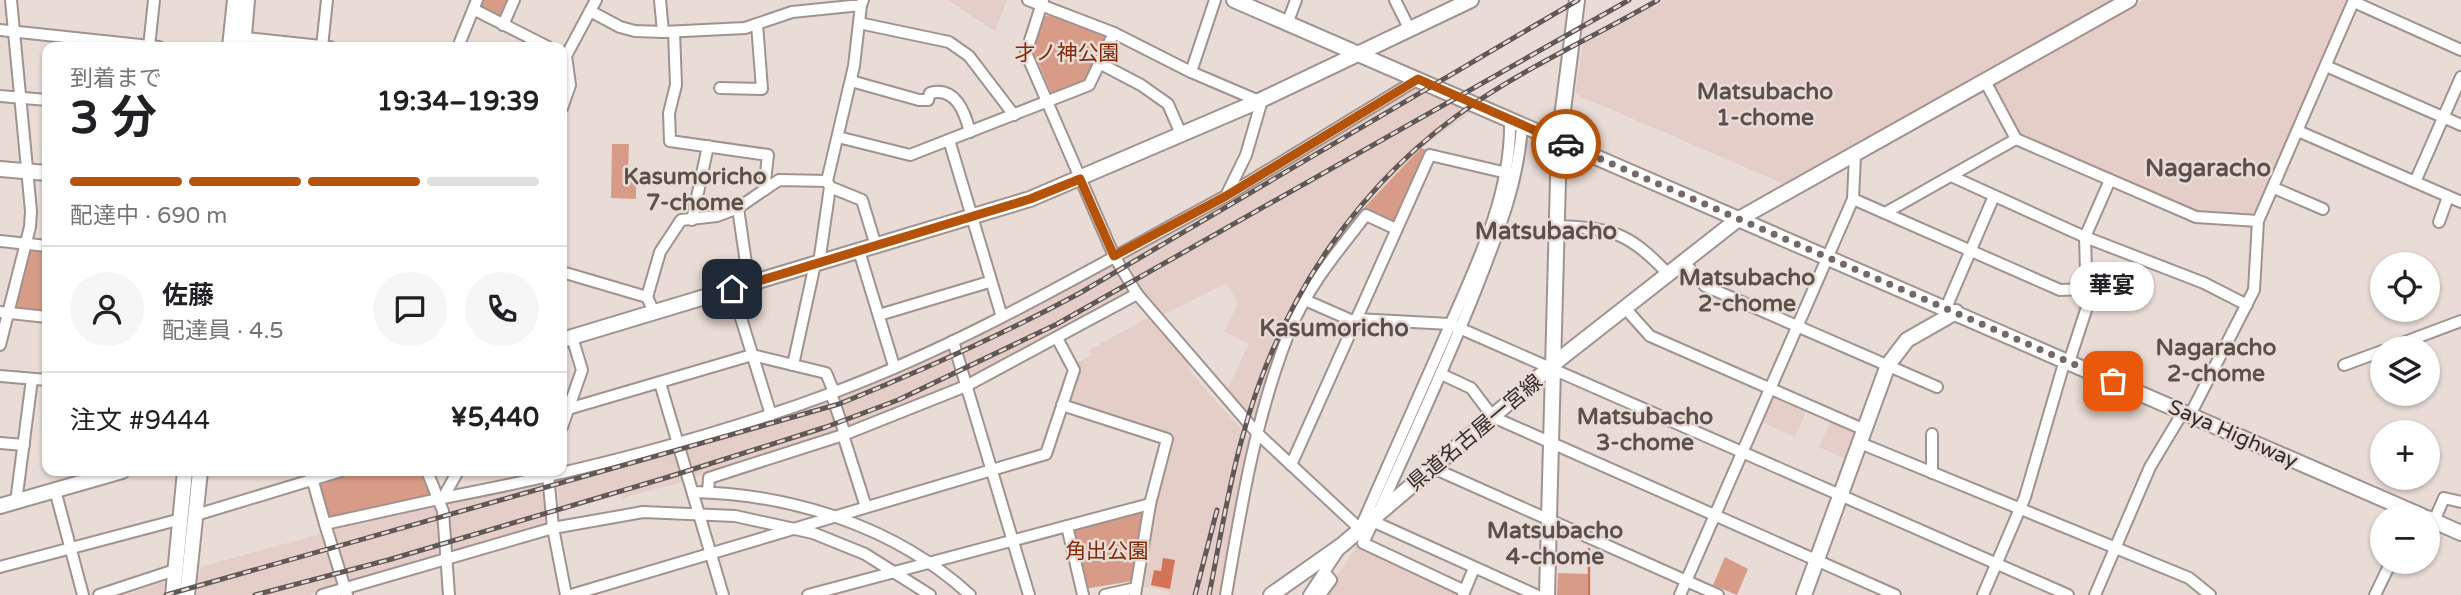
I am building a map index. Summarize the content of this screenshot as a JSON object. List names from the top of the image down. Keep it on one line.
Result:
{"streets":{"street":["県道名古屋一宮線","Saya Highway"]},"crossings":[["県道名古屋一宮線","Saya Highway"]],"districts":["Matsubacho 1-chome","Nagaracho","Kasumoricho 7-chome","Matsubacho","Matsubacho 2-chome","Kasumoricho","Nagaracho 2-chome","Matsubacho 3-chome","Matsubacho 4-chome"],"parks":["才ノ神公園","角出公園"],"places":["華宴"],"page":{"heading":["3 分","到着まで","19:34–19:39"],"panel":["佐藤","配達員 · 4.5","注文 #9444","¥5,440"],"bar":"配達中 · 690 m","map_buttons":["+","−"],"bubble":"華宴"}}
